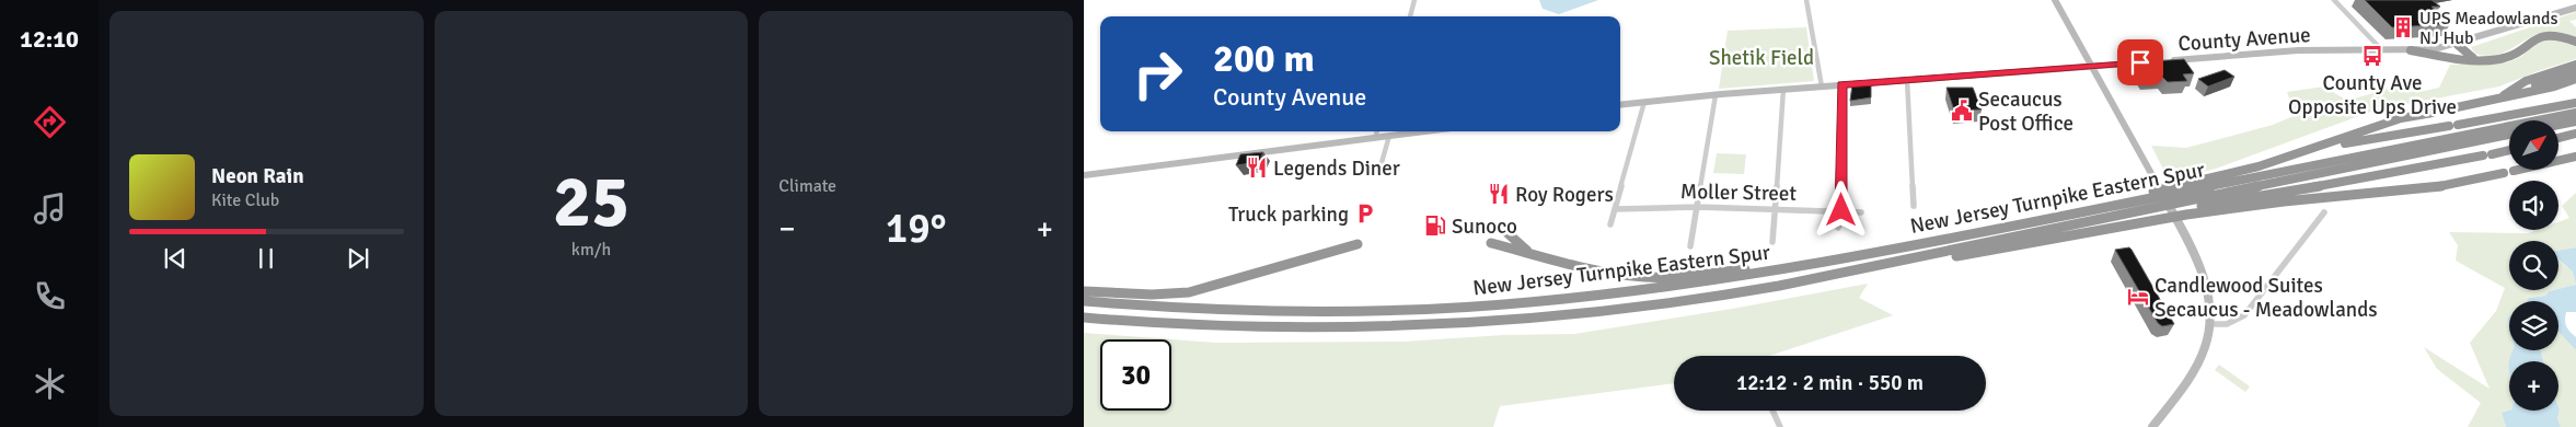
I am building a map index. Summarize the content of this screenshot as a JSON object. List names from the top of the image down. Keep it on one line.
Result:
{"streets":{"highway":["New Jersey Turnpike Eastern Spur"],"main road":["County Avenue"],"street":["Moller Street"]},"parks":["Shetik Field"],"places":{"building":["UPS Meadowlands NJ Hub"],"bus stop":["County Ave Opposite Ups Drive"],"public building":["Secaucus Post Office"],"restaurant":["Legends Diner","Roy Rogers"],"parking":["Truck parking"],"fuel station":["Sunoco"],"hotel":["Candlewood Suites Secaucus - Meadowlands"]},"north":"top right","page":{"tabs":"12:10","tile":[["25","km/h"],"Climate"],"turn":["200 m","County Avenue"],"map_buttons":"+","song":["Neon Rain","Kite Club"],"heat":["−","19°","+"],"limit":"30","trip":"12:12 · 2 min · 550 m"}}
